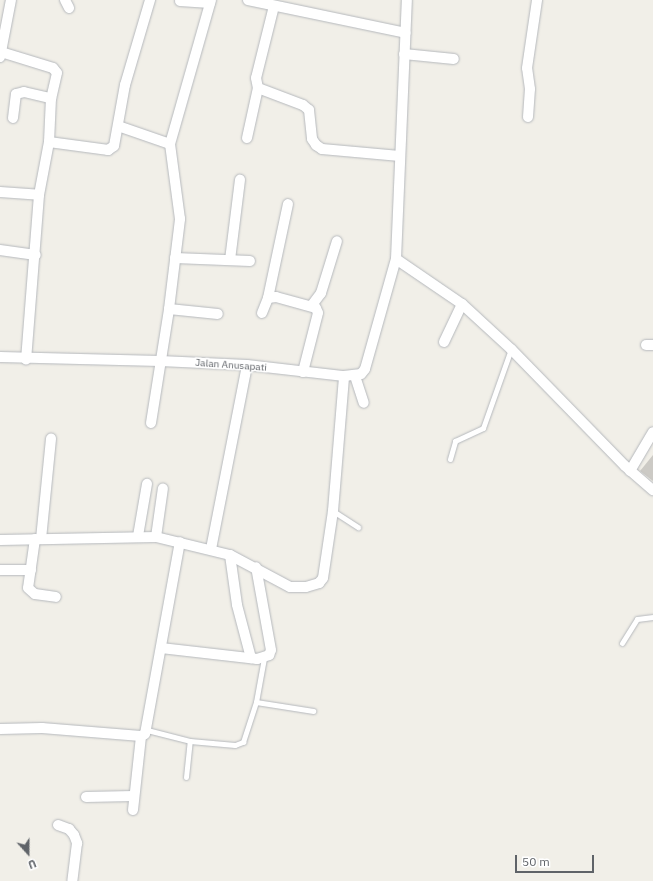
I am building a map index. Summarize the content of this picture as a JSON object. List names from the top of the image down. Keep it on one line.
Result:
{"streets":{"street":["Jalan Anusapati"]},"scale_bar":"50 m","north":"bottom"}
